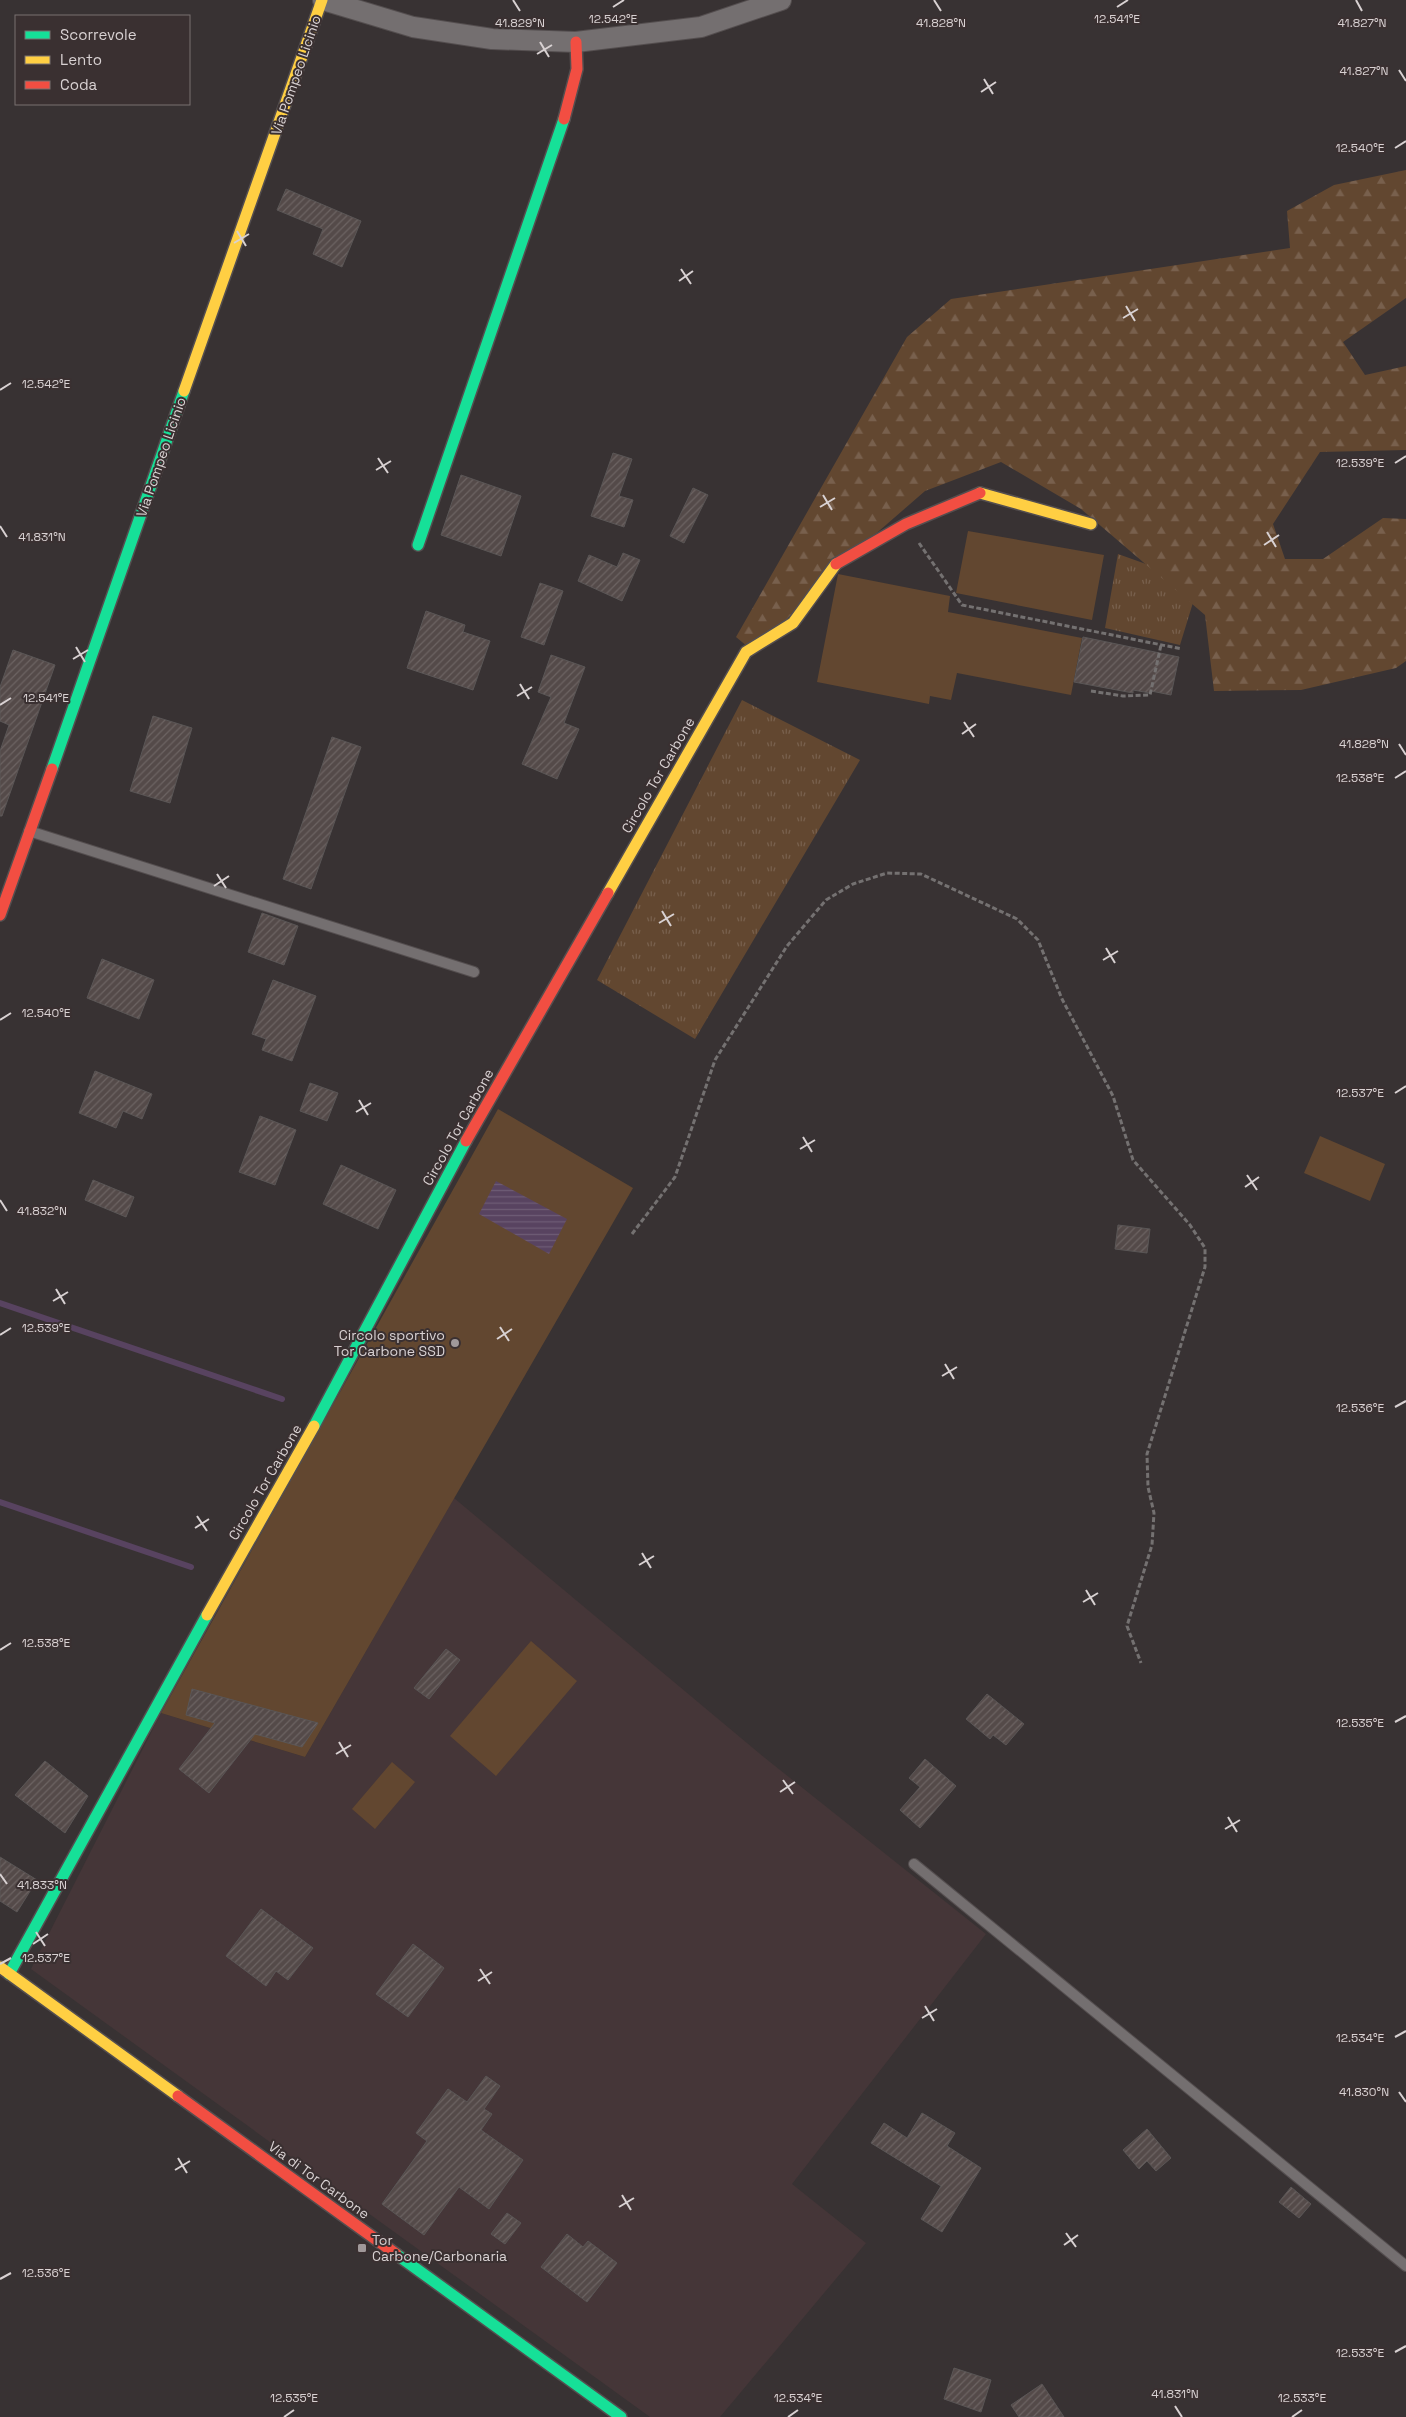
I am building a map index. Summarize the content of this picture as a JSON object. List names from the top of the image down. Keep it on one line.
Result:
{"streets":{"street":["Via Pompeo Licinio","Circolo Tor Carbone","Via di Tor Carbone"]},"crossings":[["Circolo Tor Carbone","Via di Tor Carbone"]],"places":{"other":["Circolo sportivo Tor Carbone SSD"],"transit":["Tor Carbone/Carbonaria"]},"legend":["Scorrevole","Lento","Coda"],"coordinates":["12.541°E","12.542°E","41.829°N","41.828°N","41.827°N","12.540°E","12.539°E","41.831°N","12.538°E","12.537°E","41.832°N","12.536°E","12.535°E","41.833°N","12.534°E","41.830°N","12.533°E"]}
